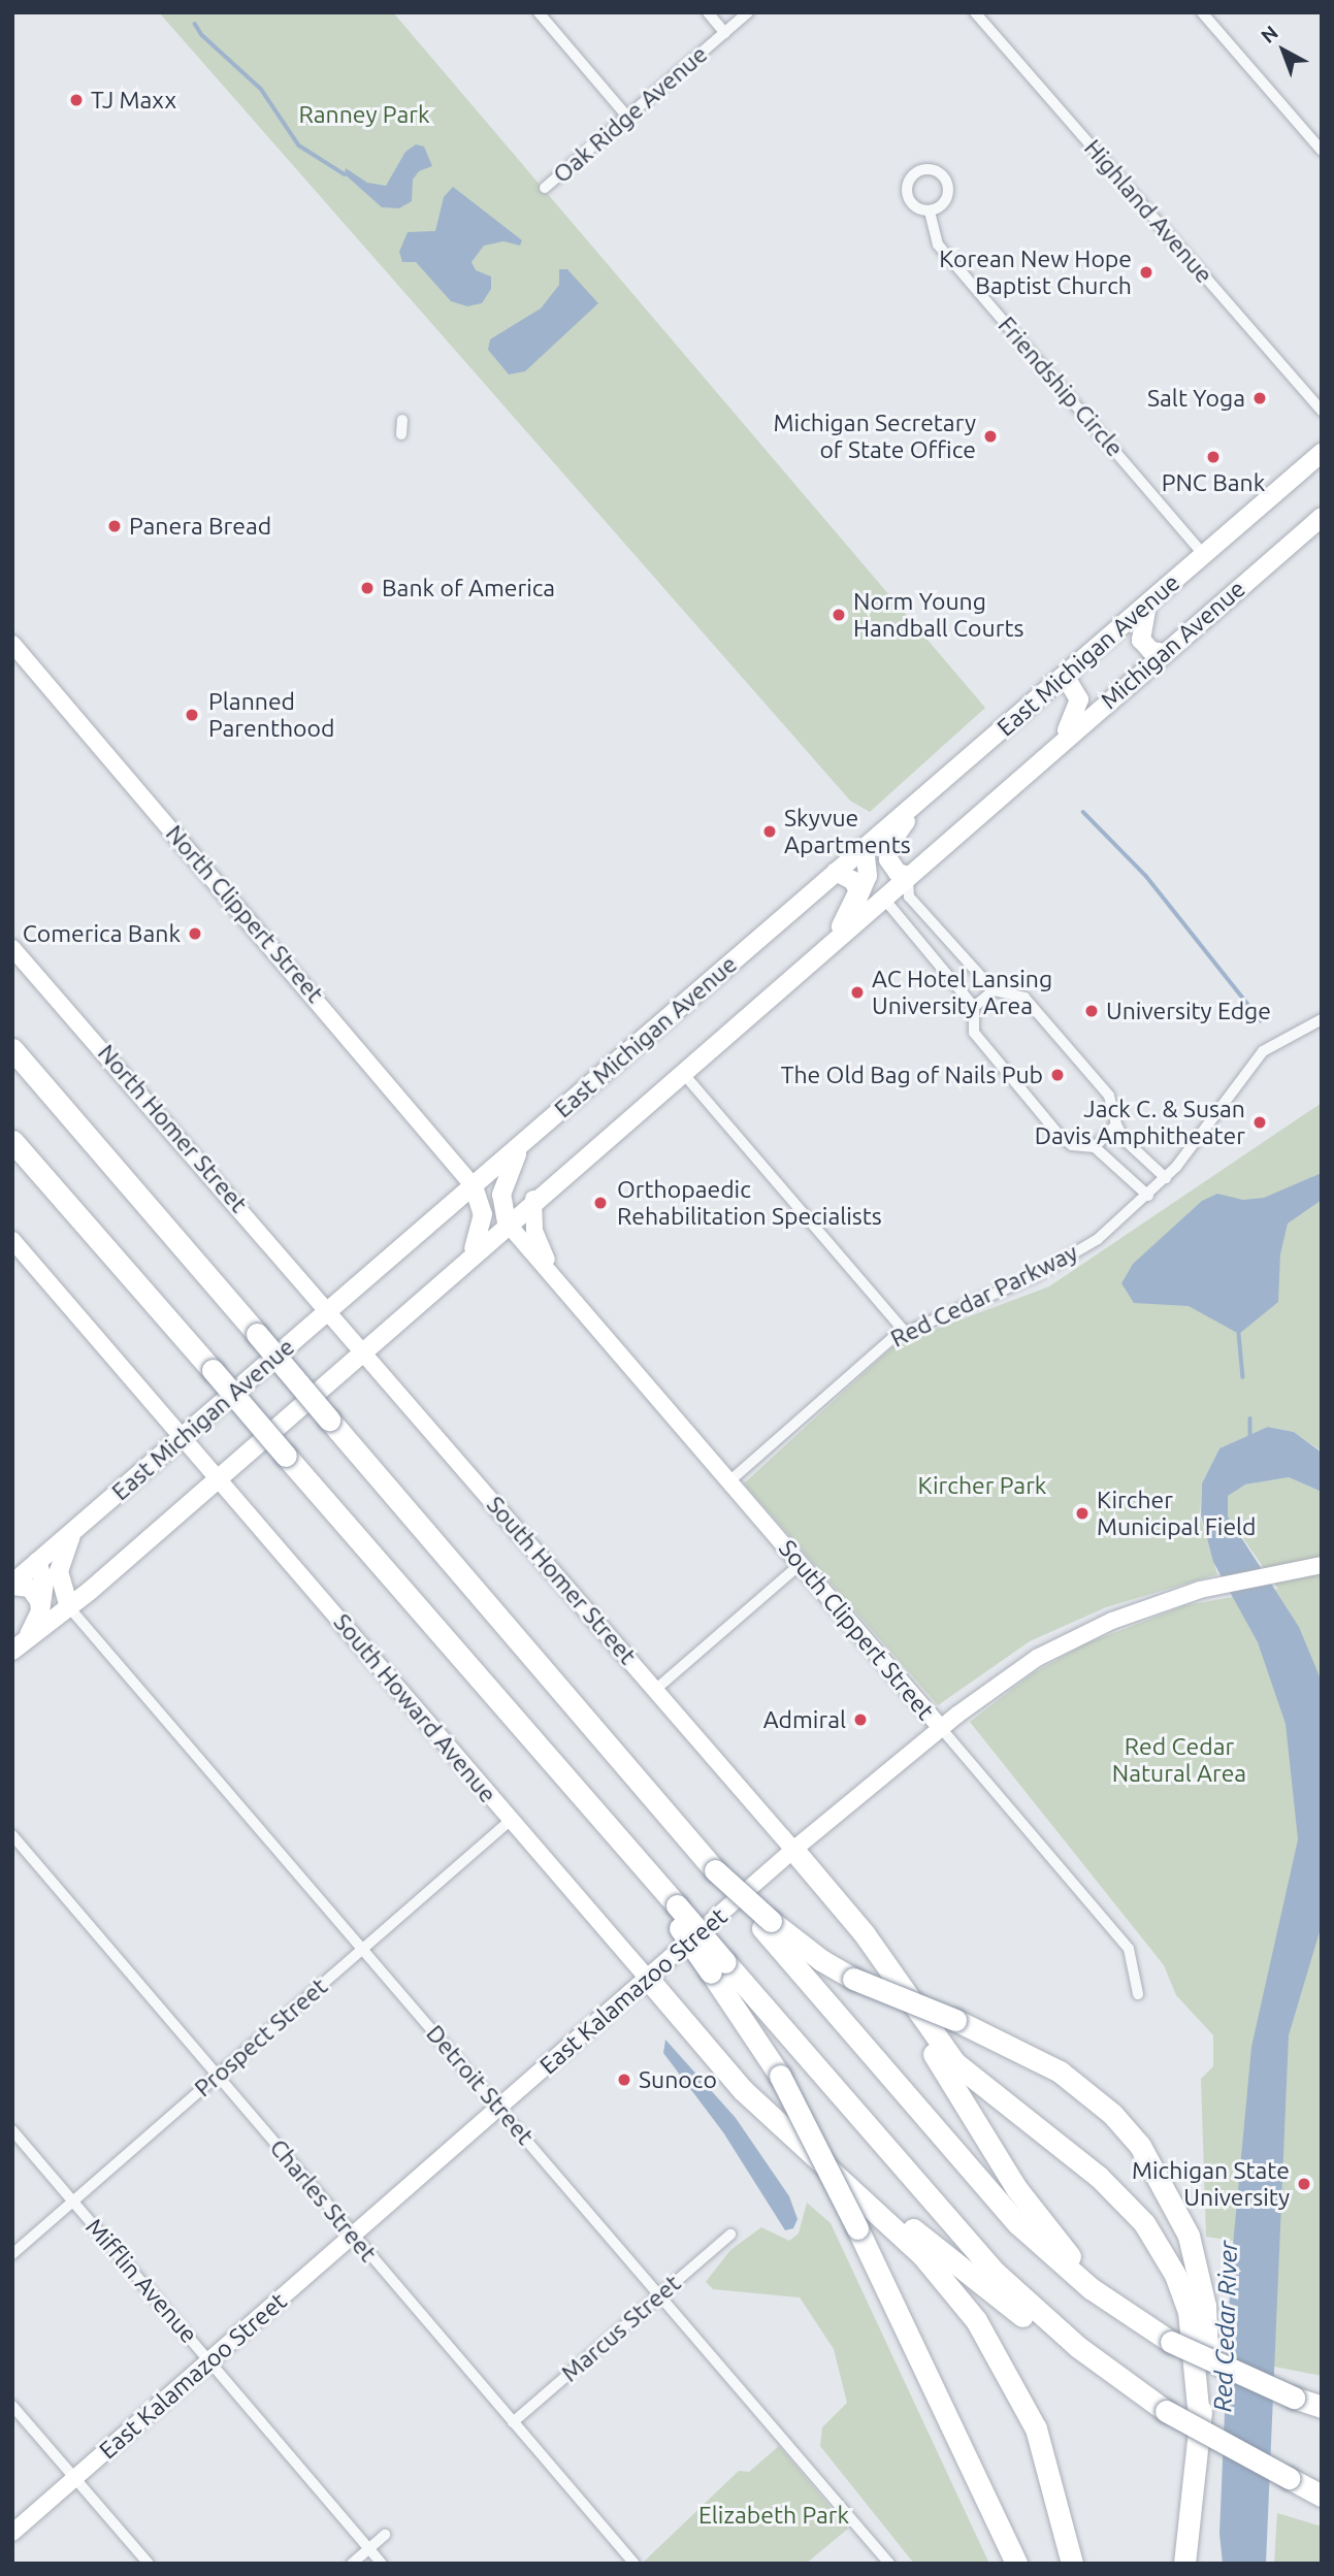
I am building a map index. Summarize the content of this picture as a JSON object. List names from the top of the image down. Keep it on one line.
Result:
{"streets":{"main road":["Michigan Avenue","East Michigan Avenue"],"street":["Oak Ridge Avenue","Highland Avenue","Friendship Circle","North Clippert Street","North Homer Street","Red Cedar Parkway","South Homer Street","South Clippert Street","South Howard Avenue","East Kalamazoo Street","Prospect Street","Detroit Street","Charles Street","Mifflin Avenue","Marcus Street"]},"crossings":[["Friendship Circle","East Michigan Avenue"],["Michigan Avenue","East Michigan Avenue"],["East Michigan Avenue","North Clippert Street"],["East Michigan Avenue","North Homer Street"],["East Michigan Avenue","South Homer Street"],["East Michigan Avenue","South Clippert Street"],["East Michigan Avenue","South Howard Avenue"],["East Michigan Avenue","Detroit Street"],["North Homer Street","South Homer Street"],["Red Cedar Parkway","South Clippert Street"],["South Homer Street","East Kalamazoo Street"],["South Clippert Street","East Kalamazoo Street"],["South Howard Avenue","East Kalamazoo Street"],["South Howard Avenue","Prospect Street"],["East Kalamazoo Street","Detroit Street"],["East Kalamazoo Street","Charles Street"],["East Kalamazoo Street","Mifflin Avenue"],["Prospect Street","Detroit Street"],["Prospect Street","Charles Street"],["Prospect Street","Mifflin Avenue"],["Detroit Street","Marcus Street"],["Charles Street","Marcus Street"]],"water":["Red Cedar River"],"parks":["Ranney Park","Kircher Park","Red Cedar Natural Area","Elizabeth Park"],"places":["TJ Maxx","Korean New Hope Baptist Church","Salt Yoga","Michigan Secretary of State Office","PNC Bank","Panera Bread","Bank of America","Norm Young Handball Courts","Planned Parenthood","Skyvue Apartments","Comerica Bank","AC Hotel Lansing University Area","University Edge","The Old Bag of Nails Pub","Jack C. & Susan Davis Amphitheater","Orthopaedic Rehabilitation Specialists","Kircher Municipal Field","Admiral","Sunoco","Michigan State University"],"north":"top left"}
